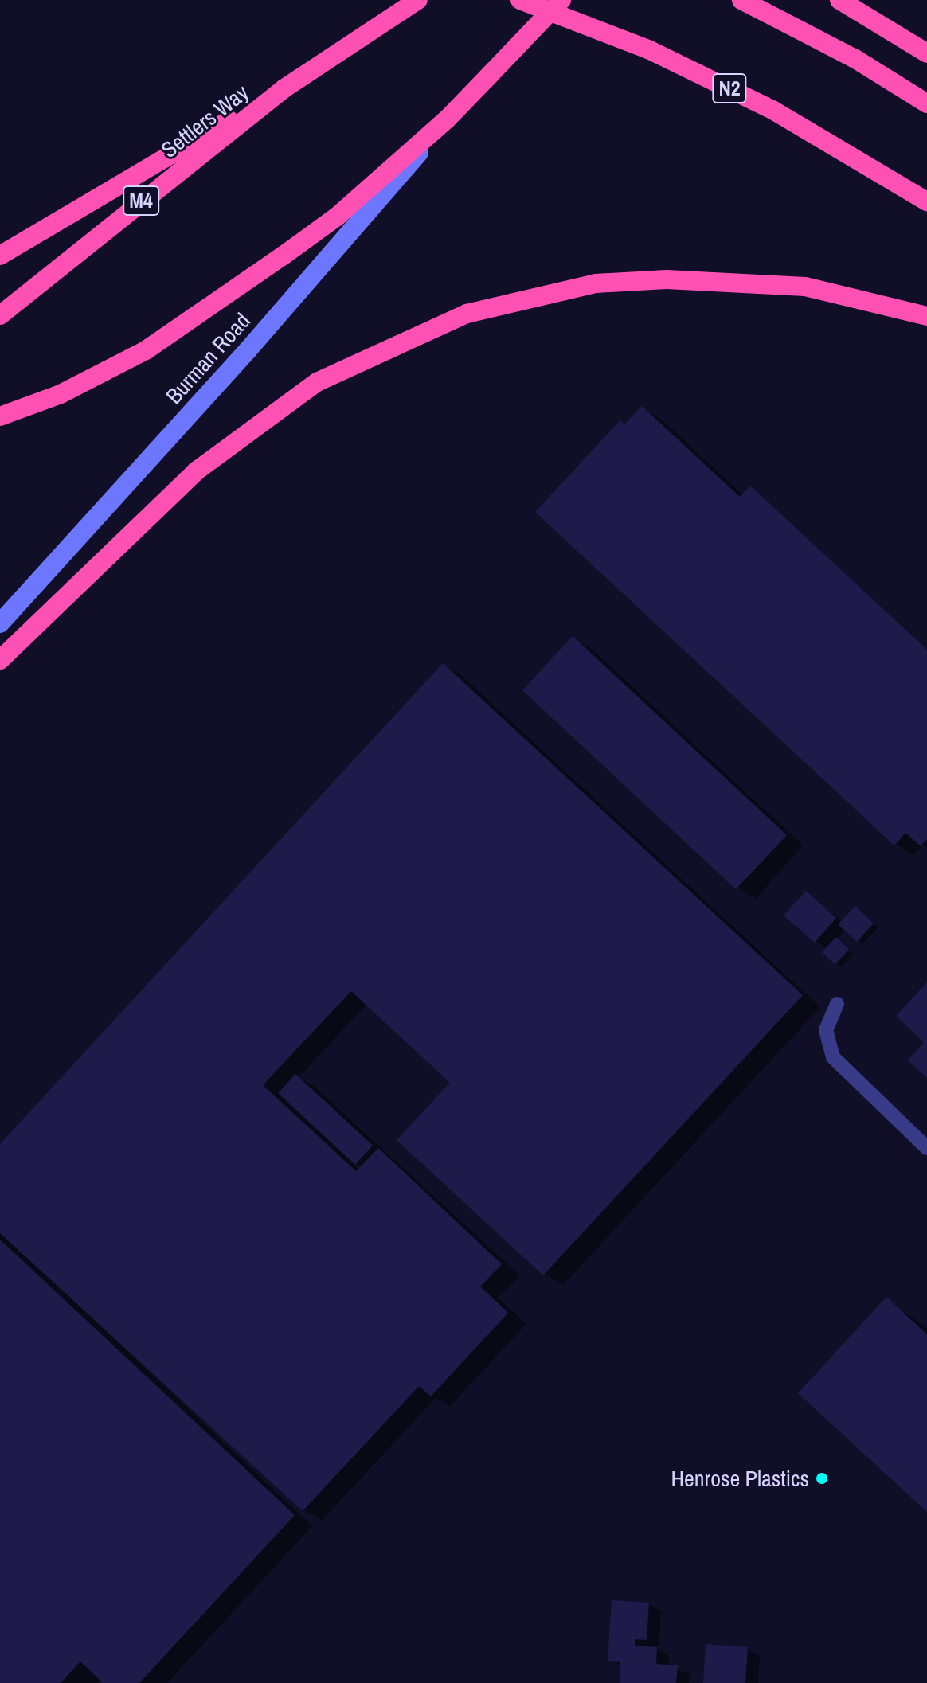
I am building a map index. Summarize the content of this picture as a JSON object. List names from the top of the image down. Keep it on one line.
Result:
{"streets":{"highway":["N2","Settlers Way","M4"],"main road":["Burman Road"]},"places":["Henrose Plastics"]}
